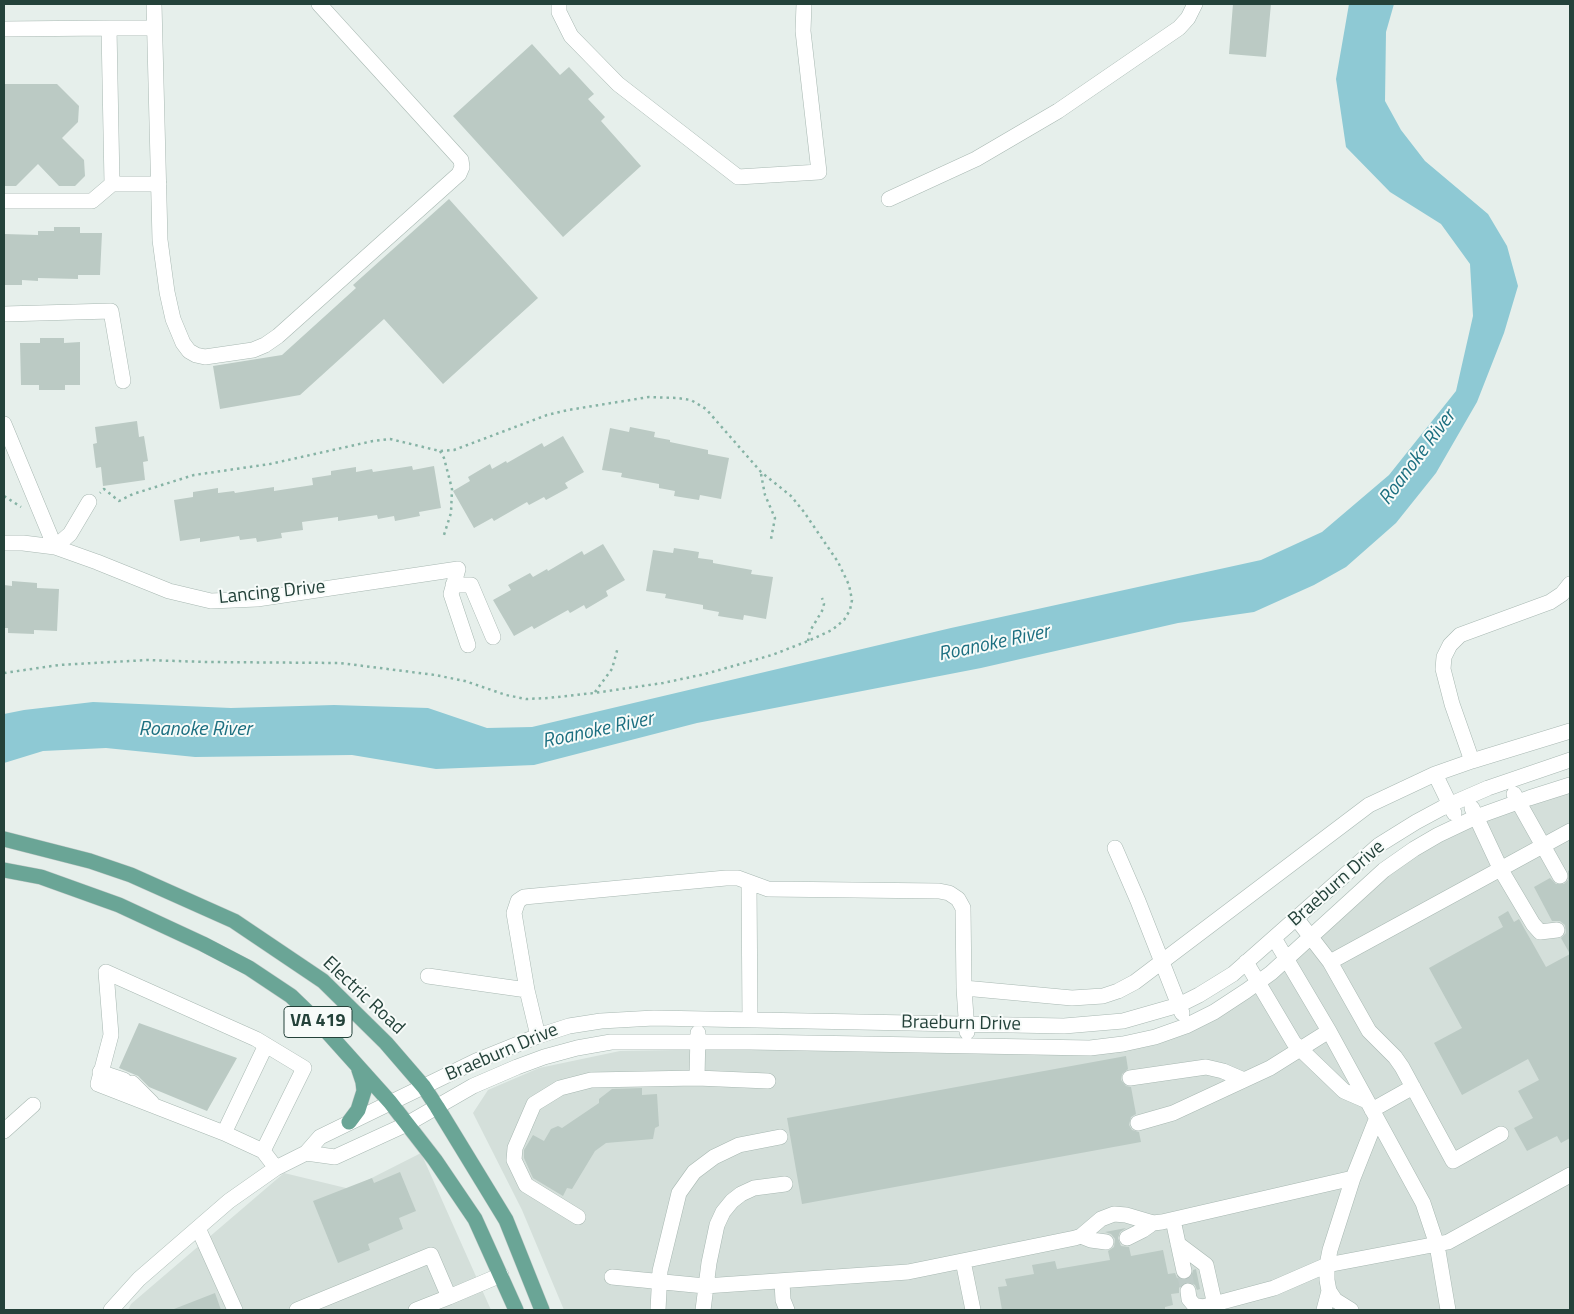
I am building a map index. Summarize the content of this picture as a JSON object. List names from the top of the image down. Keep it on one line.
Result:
{"streets":{"main road":["Electric Road","VA 419"],"street":["Lancing Drive","Braeburn Drive"]},"crossings":[["Braeburn Drive","Electric Road"],["Braeburn Drive","VA 419"]],"water":["Roanoke River"]}
